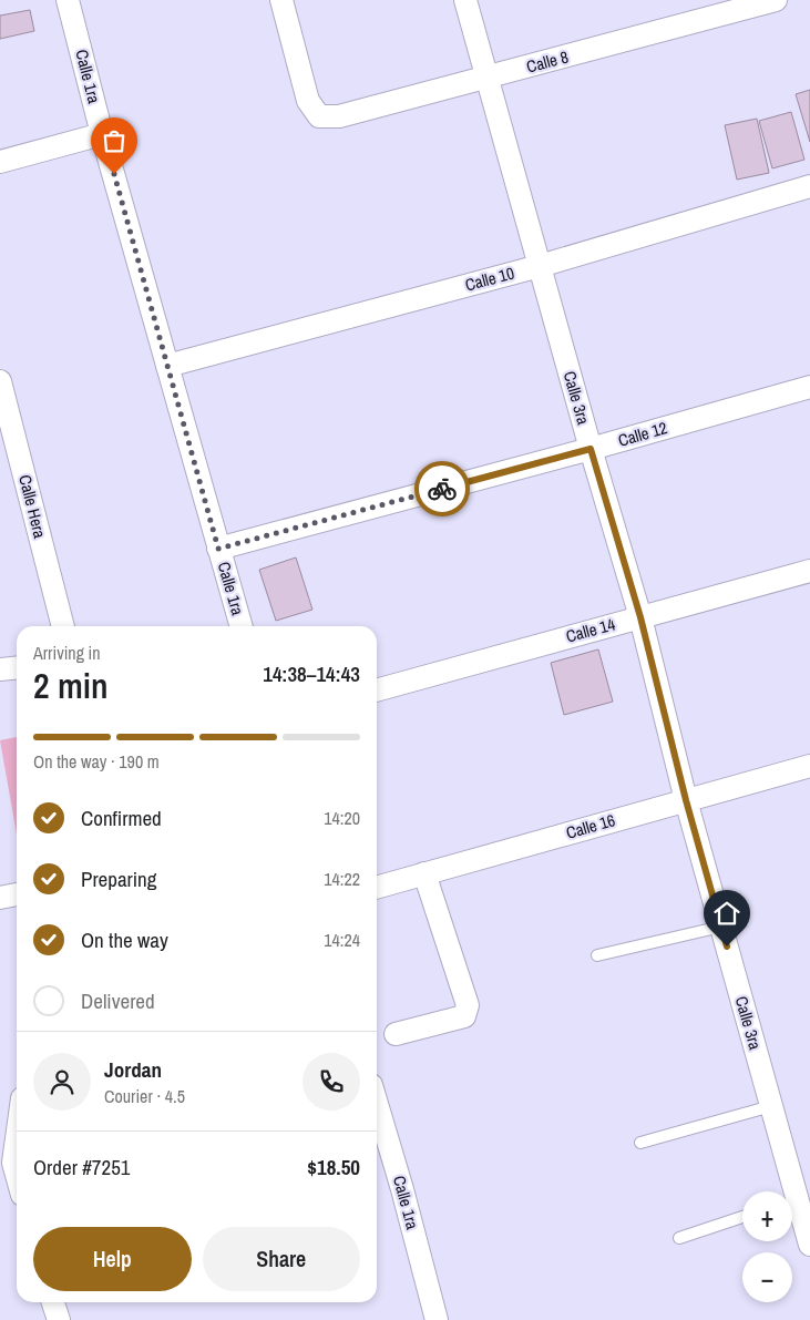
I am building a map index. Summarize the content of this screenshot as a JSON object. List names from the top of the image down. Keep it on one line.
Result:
{"streets":{"street":["Calle 8","Calle 1ra","Calle 10","Calle 3ra","Calle 12","Calle Hera","Calle 14","Calle 16"]},"crossings":[["Calle 8","Calle 3ra"],["Calle 1ra","Calle 10"],["Calle 1ra","Calle 12"],["Calle 10","Calle 3ra"],["Calle 3ra","Calle 12"],["Calle 3ra","Calle 14"],["Calle 3ra","Calle 16"]],"page":{"heading":["2 min","Arriving in","14:38–14:43"],"panel":["Jordan","Courier · 4.5","Order #7251","$18.50"],"bar":"On the way · 190 m","list":[["Confirmed","14:20"],["Preparing","14:22"],["On the way","14:24"],"Delivered"],"map_buttons":["+","−"],"buttons":["Help","Share"]}}
